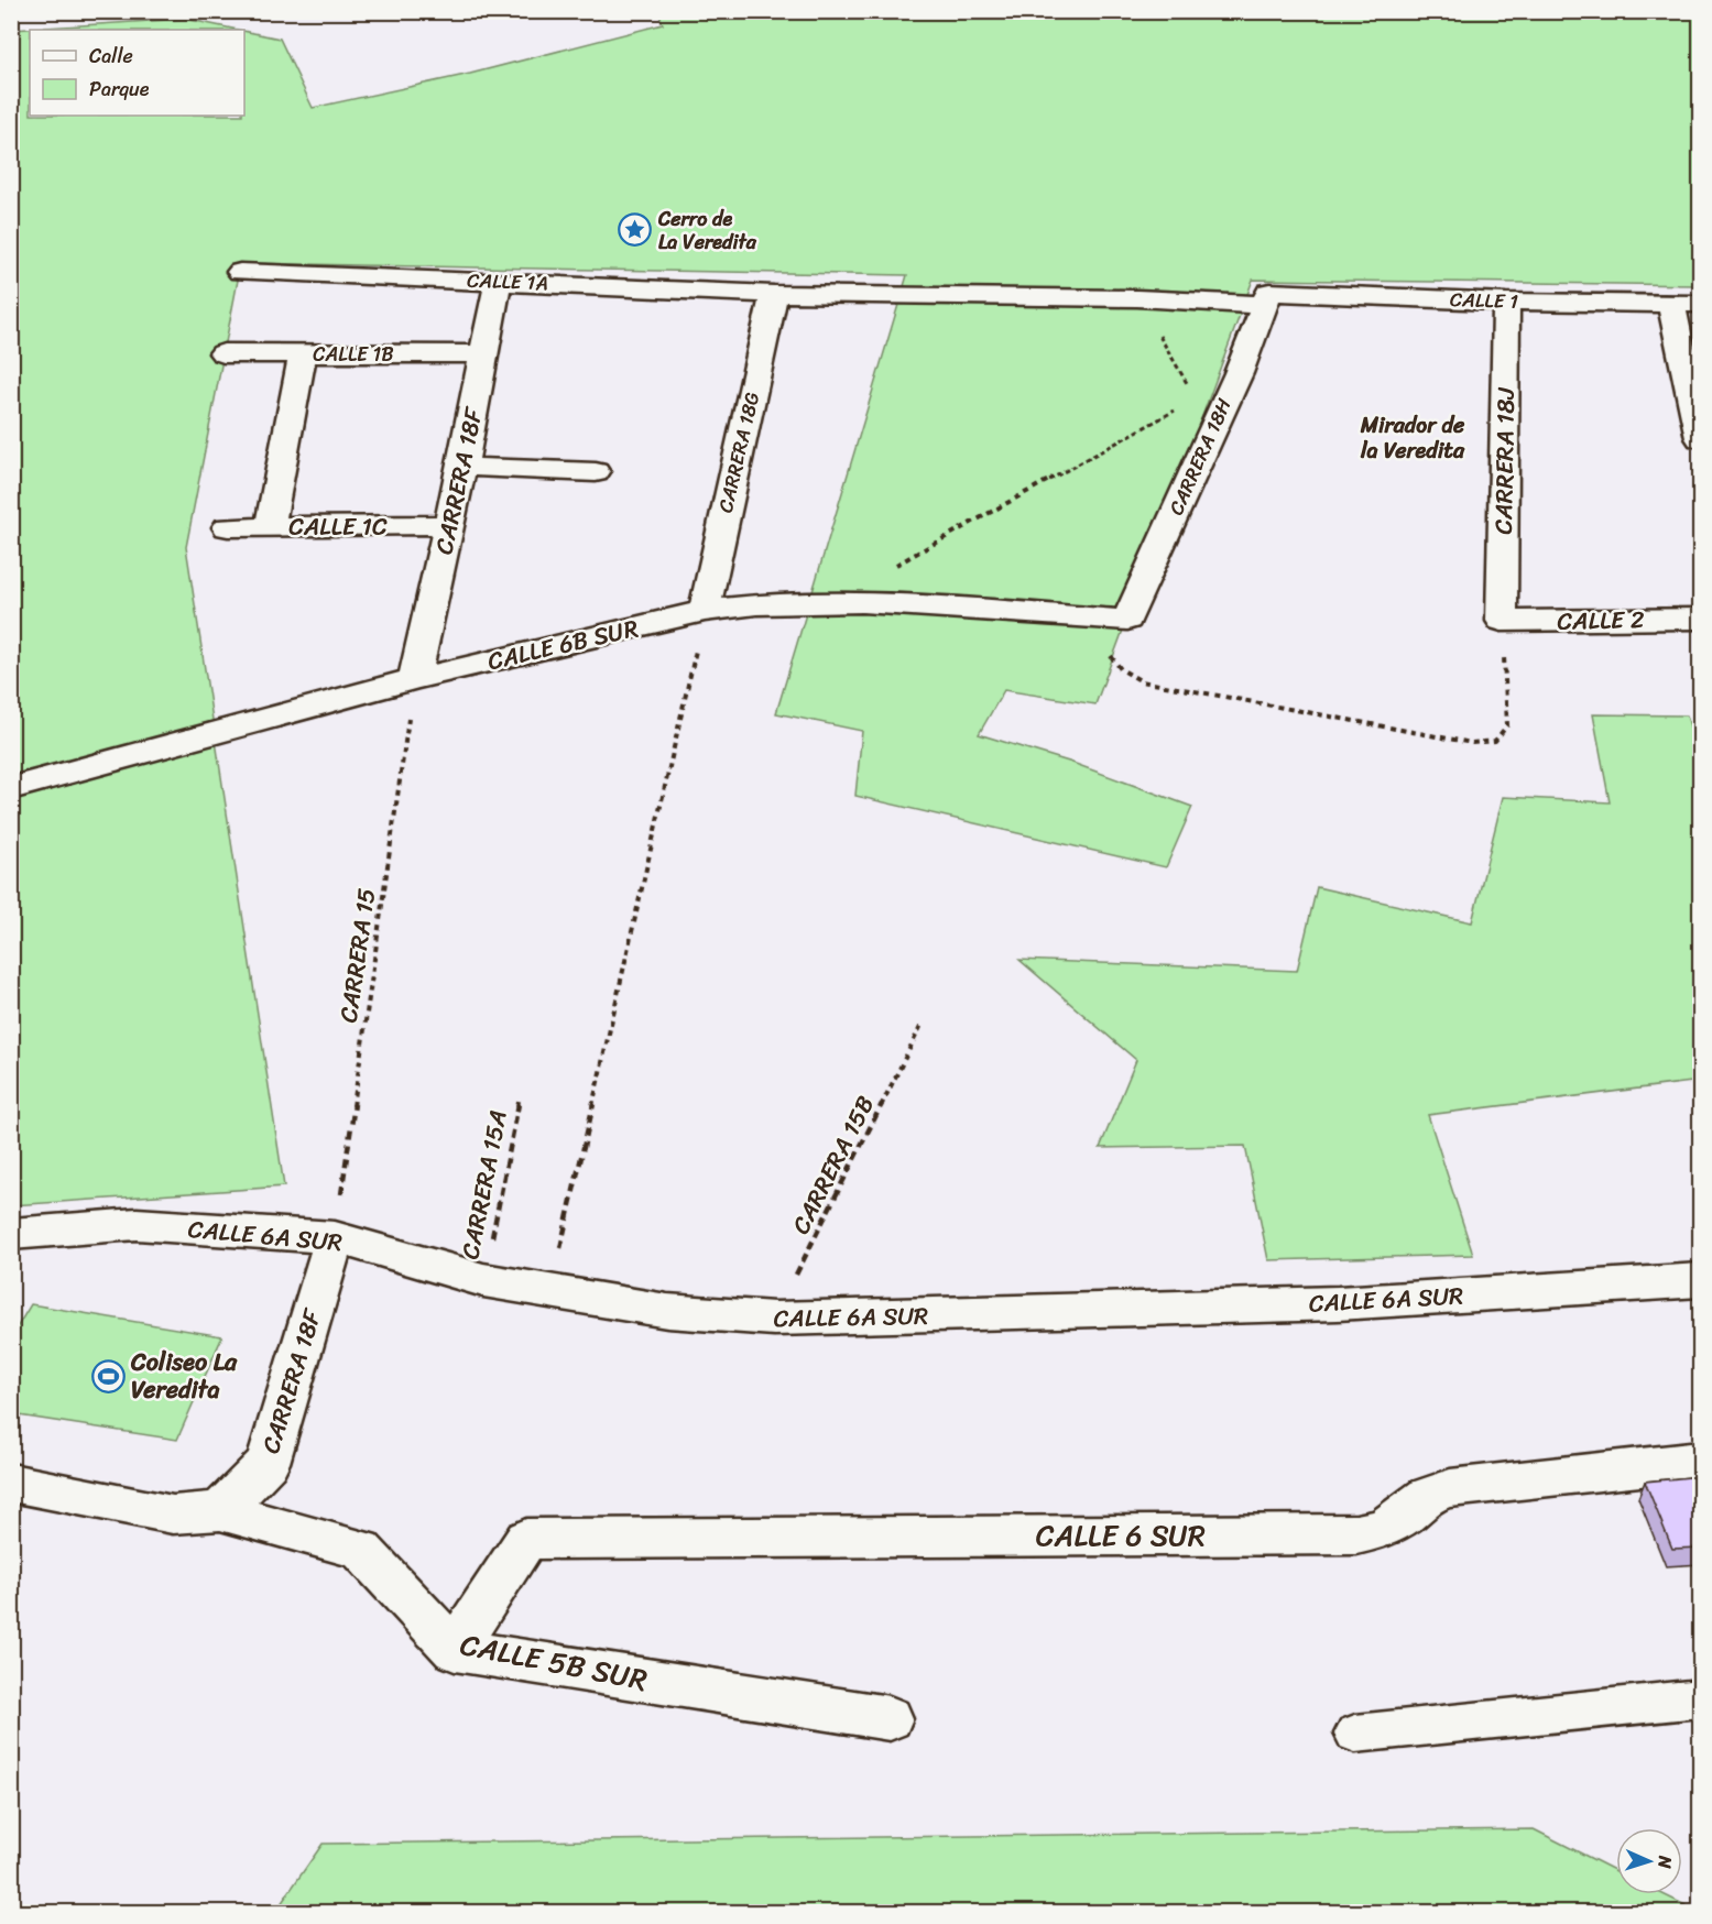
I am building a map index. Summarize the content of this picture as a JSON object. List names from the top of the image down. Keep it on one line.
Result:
{"streets":{"street":["CALLE 1A","CALLE 1","CALLE 1B","CARRERA 18G","CARRERA 18H","CARRERA 18J","CARRERA 18F","CALLE 1C","CALLE 2","CALLE 6B SUR","CALLE 6A SUR","CALLE 6 SUR","CALLE 5B SUR"],"path":["CARRERA 15","CARRERA 15B","CARRERA 15A"]},"crossings":[["CALLE 1A","CALLE 1"],["CALLE 1A","CARRERA 18G"],["CALLE 1A","CARRERA 18F"],["CALLE 1","CARRERA 18H"],["CALLE 1","CARRERA 18J"],["CALLE 1B","CARRERA 18F"],["CARRERA 18G","CALLE 6B SUR"],["CARRERA 18H","CALLE 6B SUR"],["CARRERA 18J","CALLE 2"],["CARRERA 18F","CALLE 1C"],["CARRERA 18F","CALLE 6B SUR"],["CARRERA 18F","CARRERA 15"],["CARRERA 18F","CALLE 6A SUR"],["CARRERA 18F","CALLE 5B SUR"],["CALLE 6B SUR","CARRERA 15"],["CARRERA 15","CALLE 6A SUR"],["CARRERA 15B","CALLE 6A SUR"],["CARRERA 15A","CALLE 6A SUR"],["CALLE 6 SUR","CALLE 5B SUR"]],"districts":["Mirador de la Veredita"],"places":{"place":["Cerro de La Veredita"],"sports":["Coliseo La Veredita"]},"legend":["Calle","Parque"],"north":"right"}
